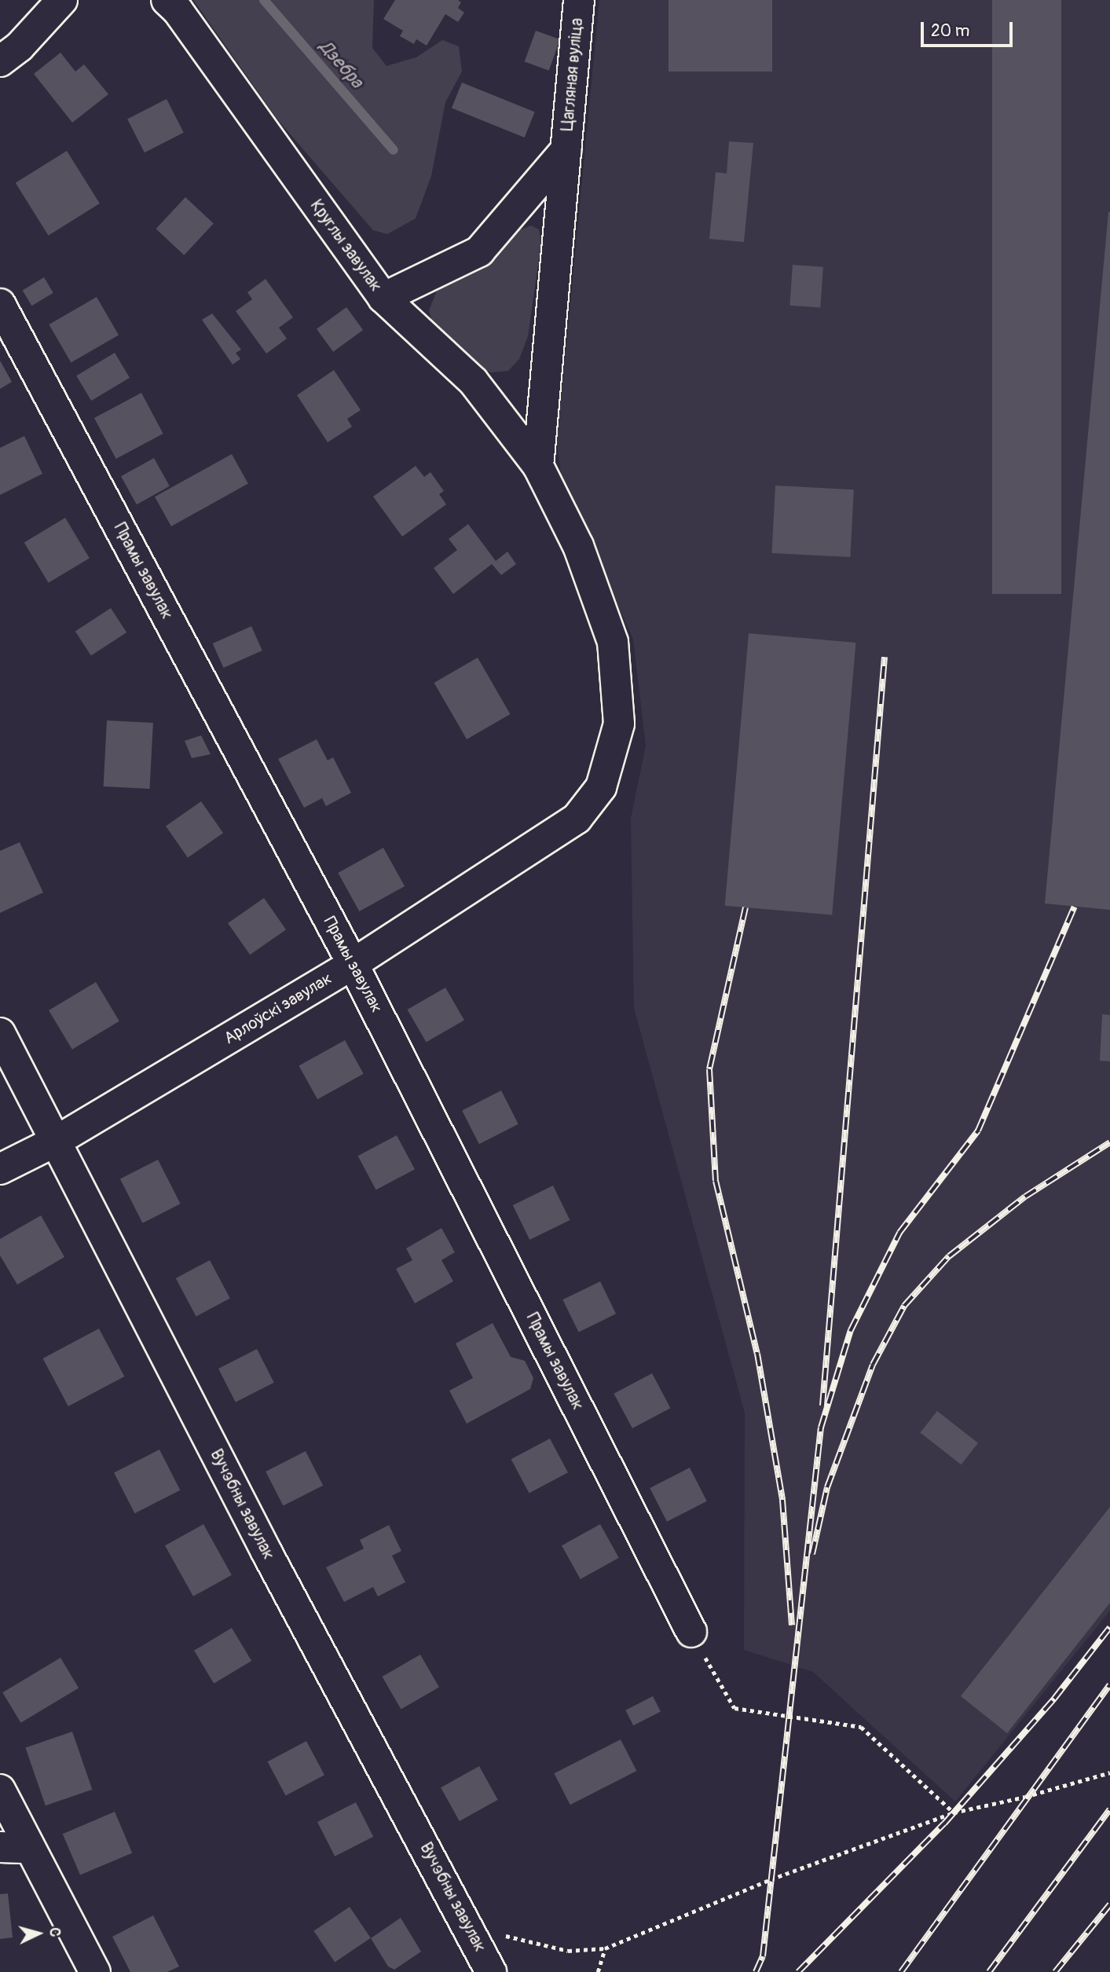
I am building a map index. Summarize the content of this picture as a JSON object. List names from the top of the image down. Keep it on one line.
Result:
{"streets":{"street":["Цагляная вуліца","Круглы завулак","Прамы завулак","Арлоўскі завулак","Вучэбны завулак"]},"crossings":[["Цагляная вуліца","Круглы завулак"],["Цагляная вуліца","Арлоўскі завулак"],["Круглы завулак","Арлоўскі завулак"],["Прамы завулак","Арлоўскі завулак"],["Арлоўскі завулак","Вучэбны завулак"]],"water":["Дзебра"],"scale_bar":"20 m","north":"right"}
